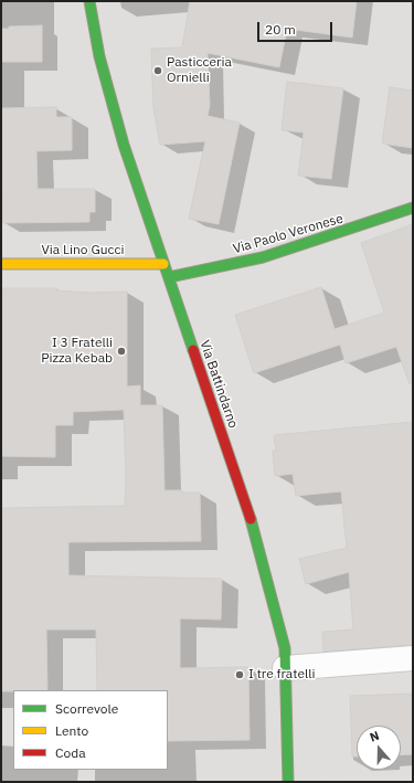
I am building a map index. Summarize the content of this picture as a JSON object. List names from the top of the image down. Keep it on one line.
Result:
{"streets":{"street":["Via Paolo Veronese","Via Lino Gucci","Via Battindarno"]},"crossings":[["Via Paolo Veronese","Via Battindarno"],["Via Lino Gucci","Via Battindarno"]],"places":["Pasticceria Ornielli","I 3 Fratelli Pizza Kebab","I tre fratelli"],"legend":["Scorrevole","Lento","Coda"],"scale_bar":"20 m","north":"top"}
